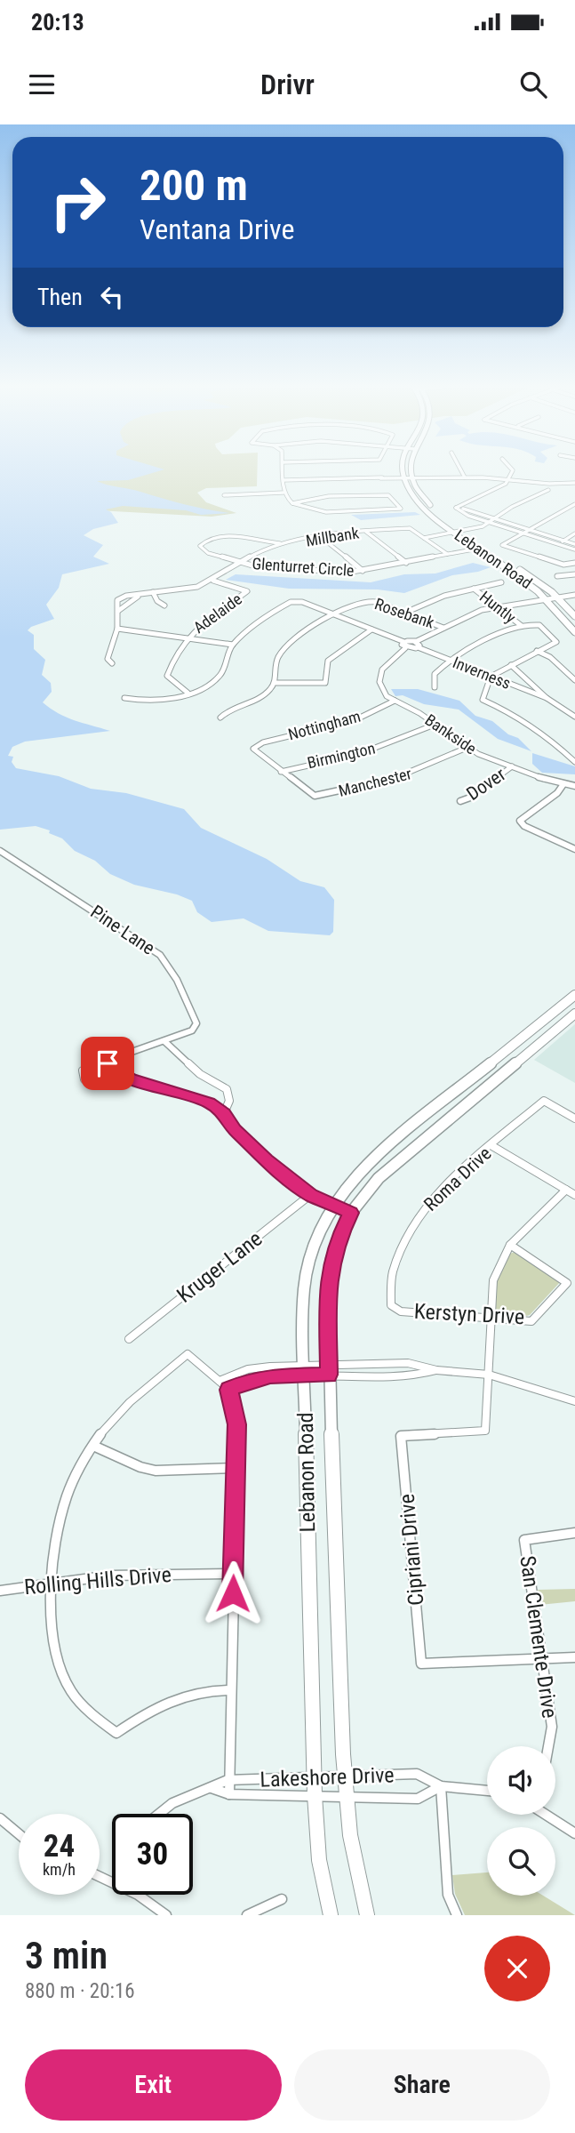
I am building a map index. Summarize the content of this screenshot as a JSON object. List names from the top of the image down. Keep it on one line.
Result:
{"streets":{"main road":["Lebanon Road"],"street":["Millbank","Glenturret Circle","Huntly","Adelaide","Rosebank","Inverness","Nottingham","Bankside","Birmington","Manchester","Dover","Pine Lane","Roma Drive","Kruger Lane","Kerstyn Drive","Cipriani Drive","Rolling Hills Drive","San Clemente Drive","Lakeshore Drive"]},"crossings":[["Millbank","Glenturret Circle"],["Millbank","Adelaide"],["Lebanon Road","Glenturret Circle"],["Lebanon Road","Lakeshore Drive"],["Nottingham","Bankside"],["Nottingham","Birmington"],["Nottingham","Manchester"],["Bankside","Birmington"],["Bankside","Manchester"],["Bankside","Dover"],["Birmington","Manchester"],["Roma Drive","Kerstyn Drive"],["Cipriani Drive","San Clemente Drive"]],"page":{"status":"20:13","header":"Drivr","turn":["200 m","Ventana Drive"],"then":"Then","speed":"24 km/h","limit":"30","heading":["3 min","880 m · 20:16"],"buttons":["Exit","Share"]}}
